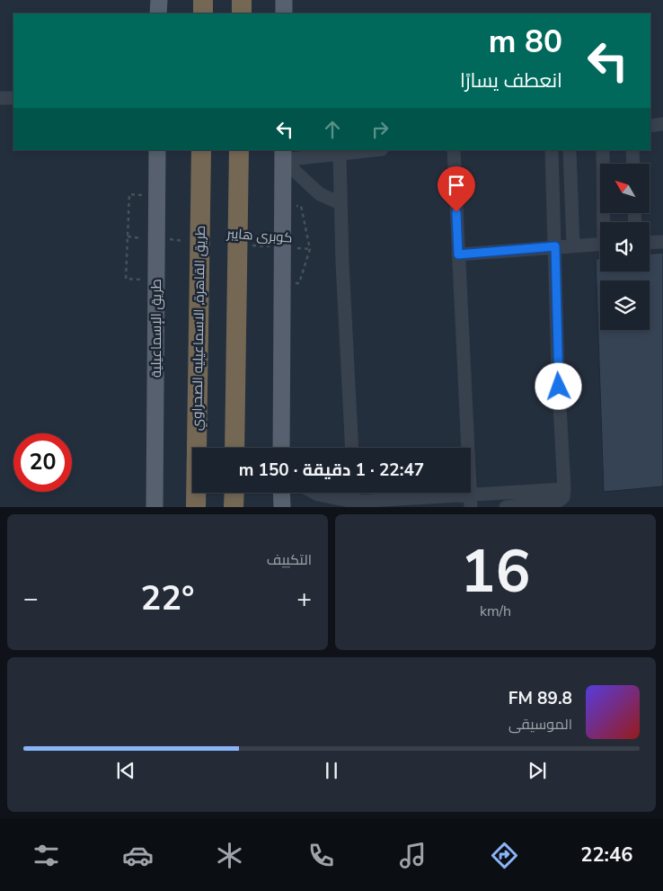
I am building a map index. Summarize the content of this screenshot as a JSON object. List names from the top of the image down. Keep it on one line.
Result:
{"streets":{"highway":["طريق القاهرة, الاسماعيليه الصحراوي"],"main road":["طريق الإسماعيلية"],"path":["كوبرى هايبر"]},"north":"top left","page":{"turn":["80 m","انعطف يسارًا"],"limit":"20","trip":"22:47 · 1 دقيقة · 150 m","tile":[["16","km/h"],"التكييف"],"heat":["−","22°","+"],"song":["89.8 FM","الموسيقى"],"tabs":"22:46"}}
